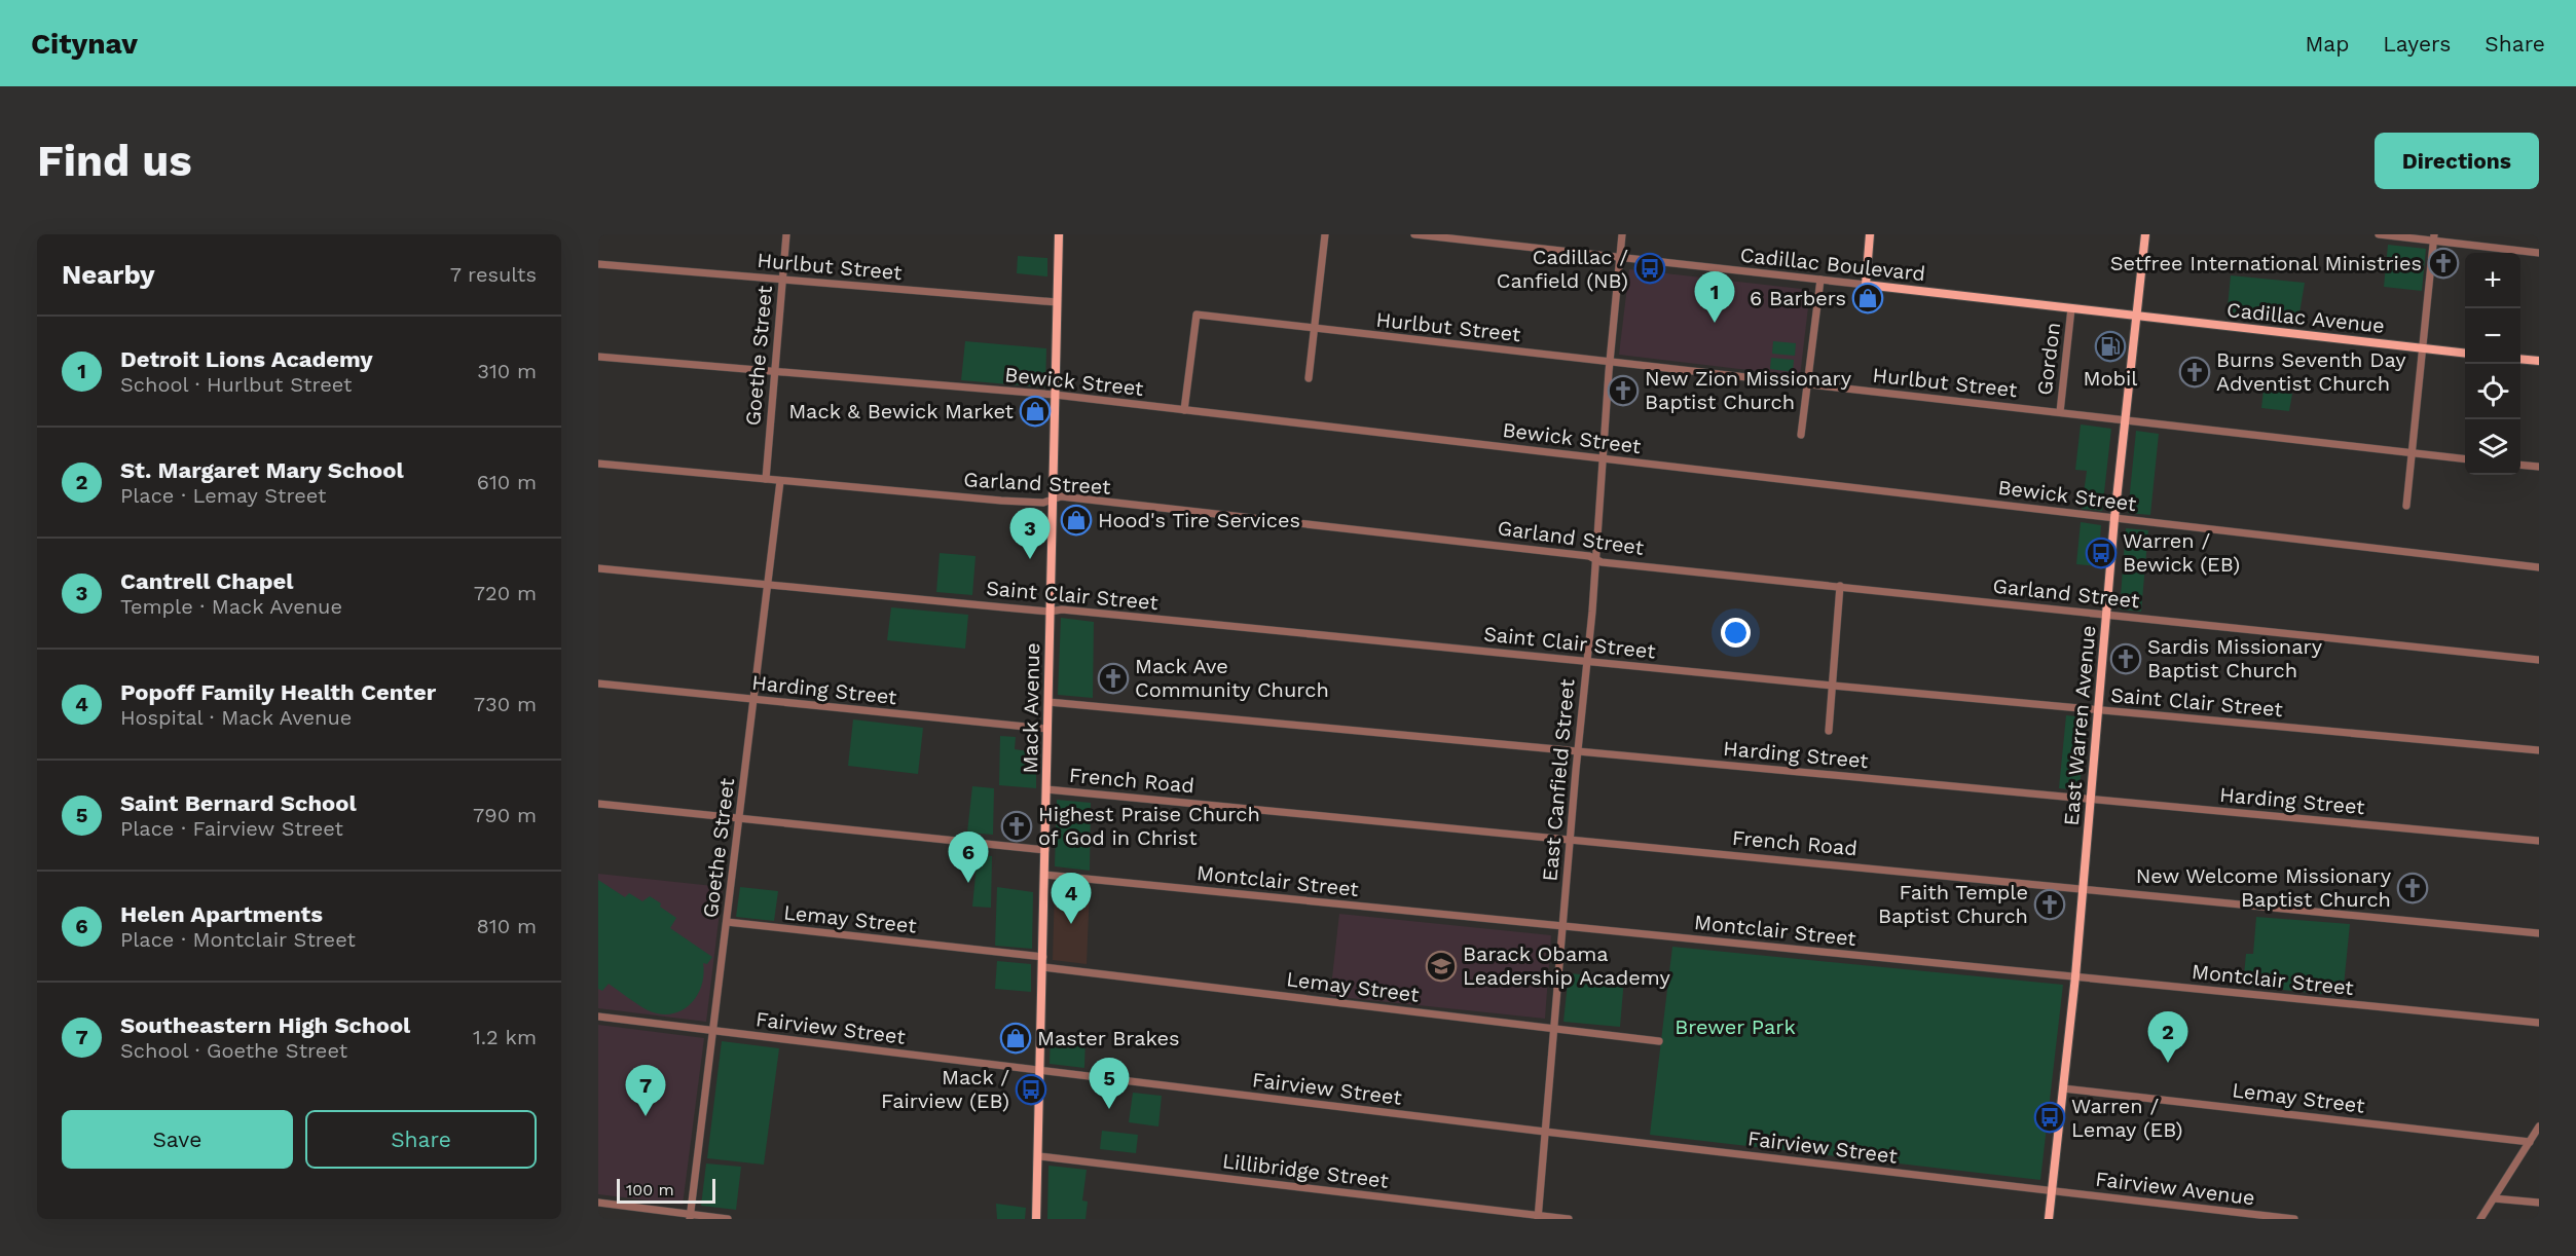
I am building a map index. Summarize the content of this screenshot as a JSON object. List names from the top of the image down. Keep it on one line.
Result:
{"streets":{"main road":["Cadillac Boulevard","Cadillac Avenue","Mack Avenue","East Warren Avenue"],"street":["Hurlbut Street","Goethe Street","Gordon","Bewick Street","Garland Street","Saint Clair Street","Harding Street","French Road","East Canfield Street","Montclair Street","Lemay Street","Fairview Street","Lillibridge Street","Fairview Avenue"]},"crossings":[["Cadillac Boulevard","Cadillac Avenue"],["Cadillac Boulevard","Gordon"],["Cadillac Boulevard","East Warren Avenue"],["Cadillac Boulevard","East Canfield Street"],["Hurlbut Street","Goethe Street"],["Hurlbut Street","Gordon"],["Hurlbut Street","Bewick Street"],["Hurlbut Street","Mack Avenue"],["Hurlbut Street","East Warren Avenue"],["Hurlbut Street","East Canfield Street"],["Cadillac Avenue","East Warren Avenue"],["Goethe Street","Bewick Street"],["Goethe Street","Garland Street"],["Goethe Street","Saint Clair Street"],["Goethe Street","Harding Street"],["Goethe Street","Lemay Street"],["Goethe Street","Fairview Street"],["Bewick Street","Mack Avenue"],["Bewick Street","East Warren Avenue"],["Bewick Street","East Canfield Street"],["Garland Street","Mack Avenue"],["Garland Street","East Warren Avenue"],["Garland Street","East Canfield Street"],["Saint Clair Street","Mack Avenue"],["Saint Clair Street","East Warren Avenue"],["Saint Clair Street","East Canfield Street"],["Harding Street","Mack Avenue"],["Harding Street","East Warren Avenue"],["Harding Street","East Canfield Street"],["Mack Avenue","French Road"],["Mack Avenue","Montclair Street"],["Mack Avenue","Lemay Street"],["Mack Avenue","Fairview Street"],["Mack Avenue","Lillibridge Street"],["East Warren Avenue","French Road"],["East Warren Avenue","Montclair Street"],["East Warren Avenue","Lemay Street"],["East Warren Avenue","Fairview Street"],["East Warren Avenue","Fairview Avenue"],["French Road","East Canfield Street"],["East Canfield Street","Montclair Street"],["East Canfield Street","Lemay Street"],["East Canfield Street","Fairview Street"],["East Canfield Street","Lillibridge Street"],["Fairview Street","Fairview Avenue"]],"parks":["Brewer Park"],"places":{"church":["Setfree International Ministries","Burns Seventh Day Adventist Church","New Zion Missionary Baptist Church","Sardis Missionary Baptist Church","Mack Ave Community Church","Highest Praise Church of God in Christ","New Welcome Missionary Baptist Church","Faith Temple Baptist Church"],"bus stop":["Cadillac / Canfield (NB)","Warren / Bewick (EB)","Mack / Fairview (EB)","Warren / Lemay (EB)"],"shop":["6 Barbers","Mack & Bewick Market","Hood's Tire Services","Master Brakes"],"fuel station":["Mobil"],"school or university":["Barack Obama Leadership Academy"]},"scale_bar":"100 m","page":{"header":"Citynav","nav":["Map","Layers","Share"],"buttons":["Directions",["Save","Share"]],"title":"Find us","heading":["Nearby","7 results"],"map_buttons":["+","−"],"pins":["1","3","6","4","2","5","7"],"list":[{"mark":"1","name":"Detroit Lions Academy","note":"School · Hurlbut Street","value":"310 m"},{"mark":"2","name":"St. Margaret Mary School","note":"Place · Lemay Street","value":"610 m"},{"mark":"3","name":"Cantrell Chapel","note":"Temple · Mack Avenue","value":"720 m"},{"mark":"4","name":"Popoff Family Health Center","note":"Hospital · Mack Avenue","value":"730 m"},{"mark":"5","name":"Saint Bernard School","note":"Place · Fairview Street","value":"790 m"},{"mark":"6","name":"Helen Apartments","note":"Place · Montclair Street","value":"810 m"},{"mark":"7","name":"Southeastern High School","note":"School · Goethe Street","value":"1.2 km"}],"scale":"100 m"}}
